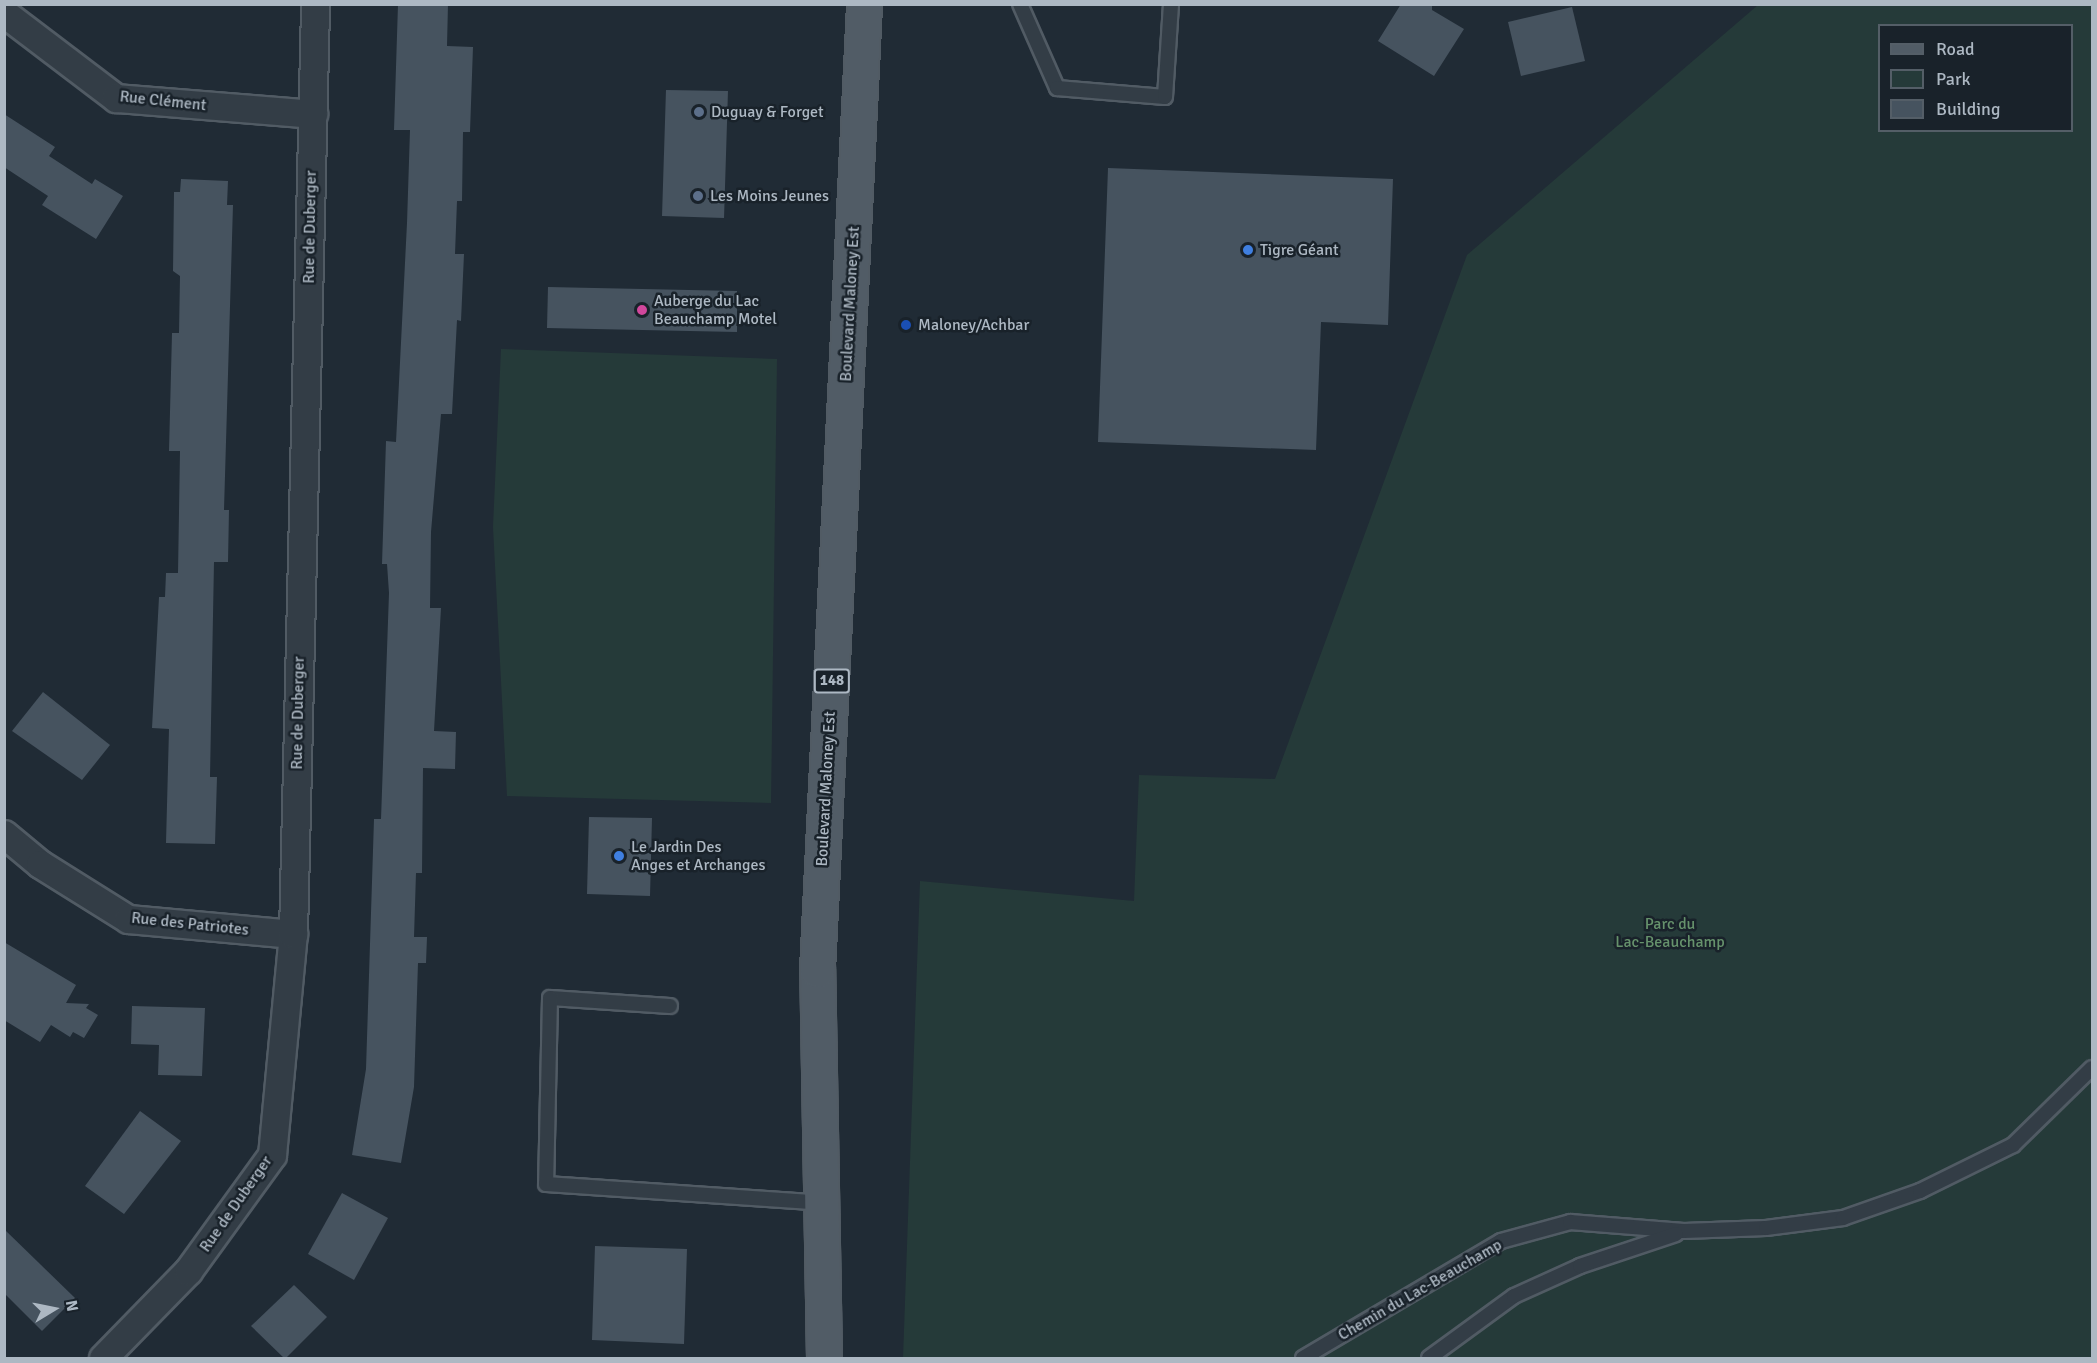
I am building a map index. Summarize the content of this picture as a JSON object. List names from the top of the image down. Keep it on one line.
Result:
{"streets":{"main road":["Boulevard Maloney Est","148"],"street":["Rue Clément","Rue de Duberger","Rue des Patriotes"],"lane":["Chemin du Lac-Beauchamp"]},"crossings":[["Rue Clément","Rue de Duberger"],["Rue de Duberger","Rue des Patriotes"]],"parks":["Parc du Lac-Beauchamp"],"places":["Duguay & Forget","Les Moins Jeunes","Tigre Géant","Auberge du Lac Beauchamp Motel","Maloney/Achbar","Le Jardin Des Anges et Archanges"],"legend":["Road","Park","Building"],"north":"right"}
